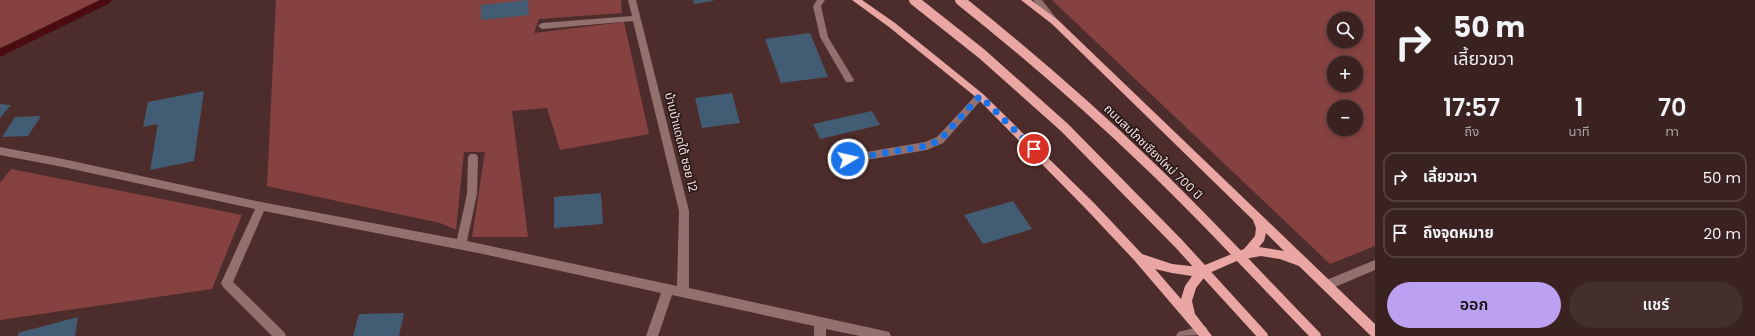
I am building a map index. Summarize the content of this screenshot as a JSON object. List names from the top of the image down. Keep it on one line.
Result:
{"streets":{"main road":["ถนนสมโภชเชียงใหม่ 700 ปี"],"street":["บ้านป่าแดดใต้ ซอย 12"]},"page":{"turn":["50 m","เลี้ยวขวา"],"map_buttons":["+","−"],"eta":["17:57","ถึง","1","นาที","70","m"],"list":[{"name":"เลี้ยวขวา","value":"50 m"},{"name":"ถึงจุดหมาย","value":"20 m"}],"buttons":["ออก","แชร์"]}}
